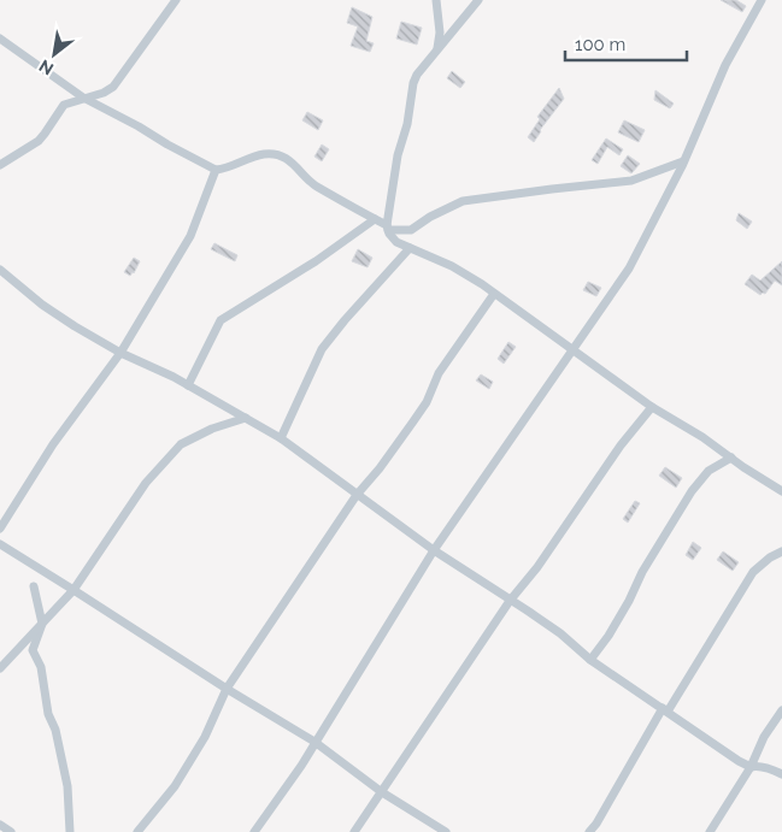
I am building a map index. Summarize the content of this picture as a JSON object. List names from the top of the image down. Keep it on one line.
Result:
{"scale_bar":"100 m","north":"bottom left"}
